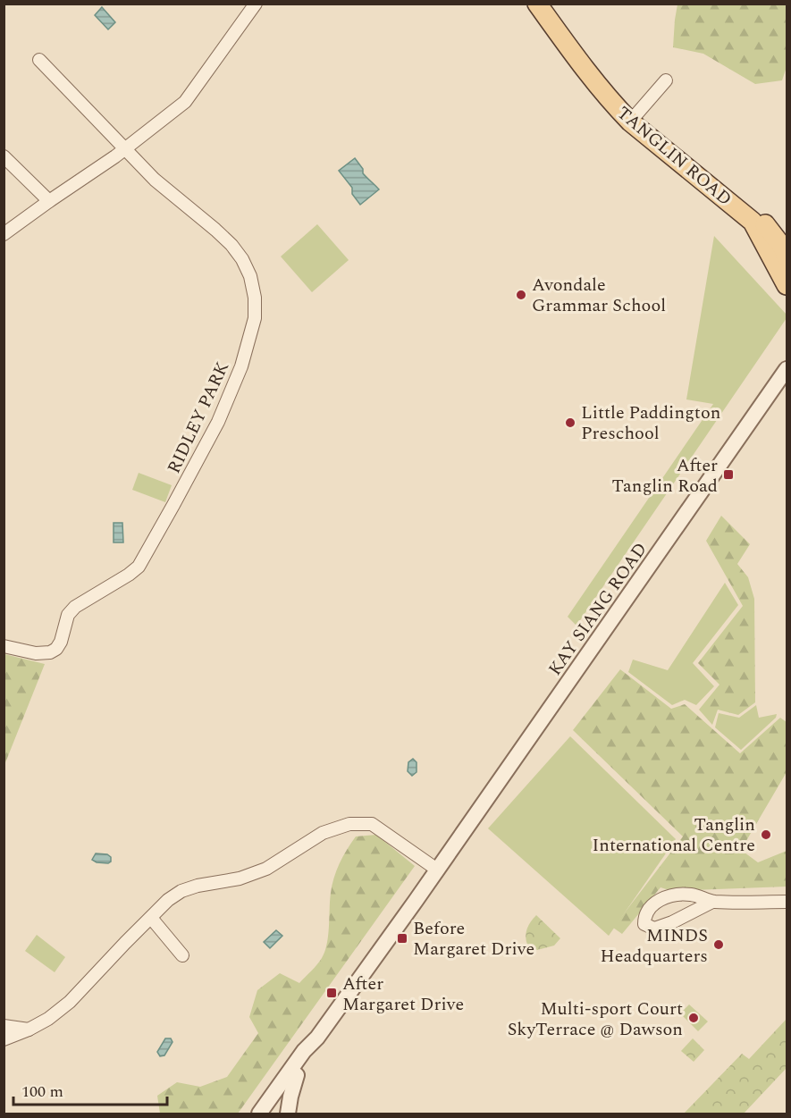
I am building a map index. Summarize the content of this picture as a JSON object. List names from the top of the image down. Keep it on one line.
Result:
{"streets":{"main road":["TANGLIN ROAD"],"street":["RIDLEY PARK","KAY SIANG ROAD"]},"places":{"other":["Avondale Grammar School","Little Paddington Preschool","Tanglin International Centre","MINDS Headquarters","Multi-sport Court SkyTerrace @ Dawson"],"transit":["After Tanglin Road","Before Margaret Drive","After Margaret Drive"]},"scale_bar":"100 m"}
